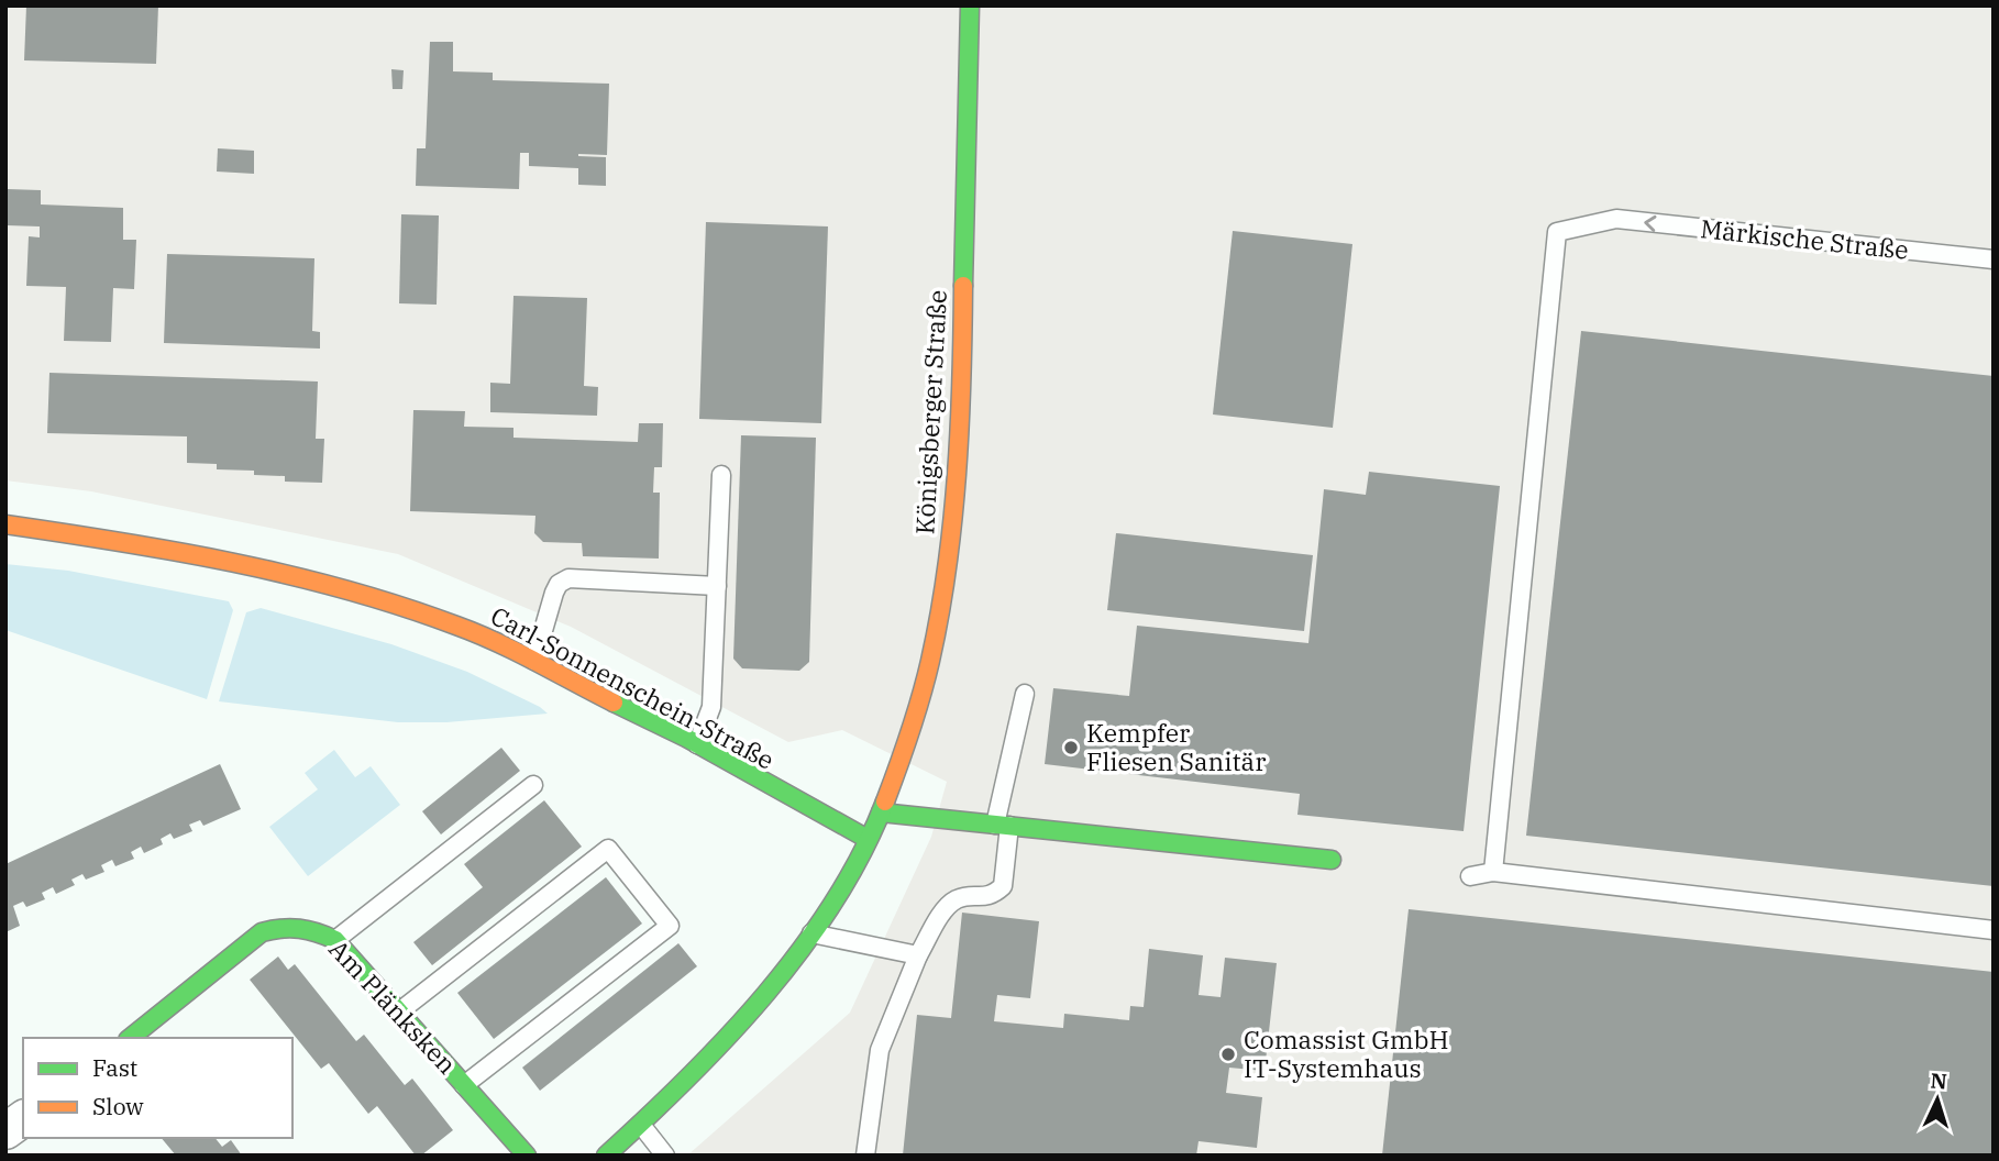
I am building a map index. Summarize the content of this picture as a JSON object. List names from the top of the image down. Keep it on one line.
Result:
{"streets":{"street":["Königsberger Straße","Carl-Sonnenschein-Straße","Am Plänksken"],"lane":["Märkische Straße"]},"crossings":[["Königsberger Straße","Carl-Sonnenschein-Straße"]],"places":["Kempfer Fliesen Sanitär","Comassist GmbH IT-Systemhaus"],"legend":["Fast","Slow"],"north":"top"}
